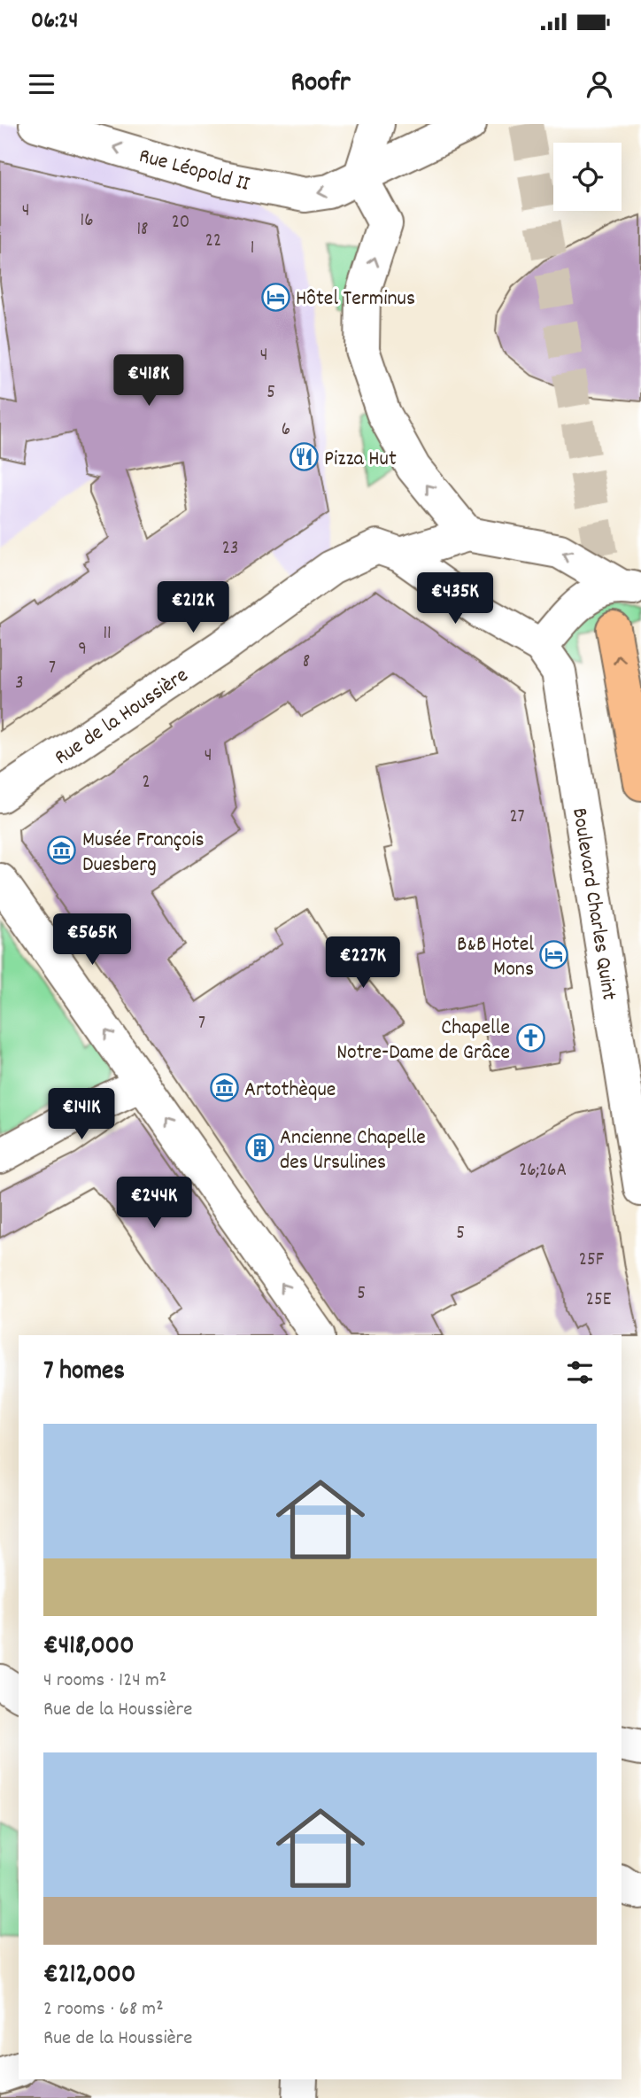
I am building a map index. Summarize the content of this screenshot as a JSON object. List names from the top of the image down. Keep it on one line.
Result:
{"streets":{"street":["Rue Léopold II","Rue de la Houssière","Boulevard Charles Quint"]},"one_way":["Rue Léopold II"],"places":{"hotel":["Hôtel Terminus","B&B Hotel Mons"],"restaurant":["Pizza Hut"],"museum":["Musée François Duesberg","Artothèque"],"church":["Chapelle Notre-Dame de Grâce"],"building":["Ancienne Chapelle des Ursulines"]},"house_numbers":["4","16","20","18","22","1","4","5","6","23","11","9","8","7","3","4","2","27","7","26;26A","5","25F","5","25E"],"page":{"status":"06:24","header":"Roofr","price":["€418K","€435K","€212K","€565K","€227K","€141K","€244K"],"heading":"7 homes","list":[{"name":"€418,000","note":"4 rooms · 124 m² · Rue de la Houssière"},{"name":"€212,000","note":"2 rooms · 68 m² · Rue de la Houssière"}]}}
